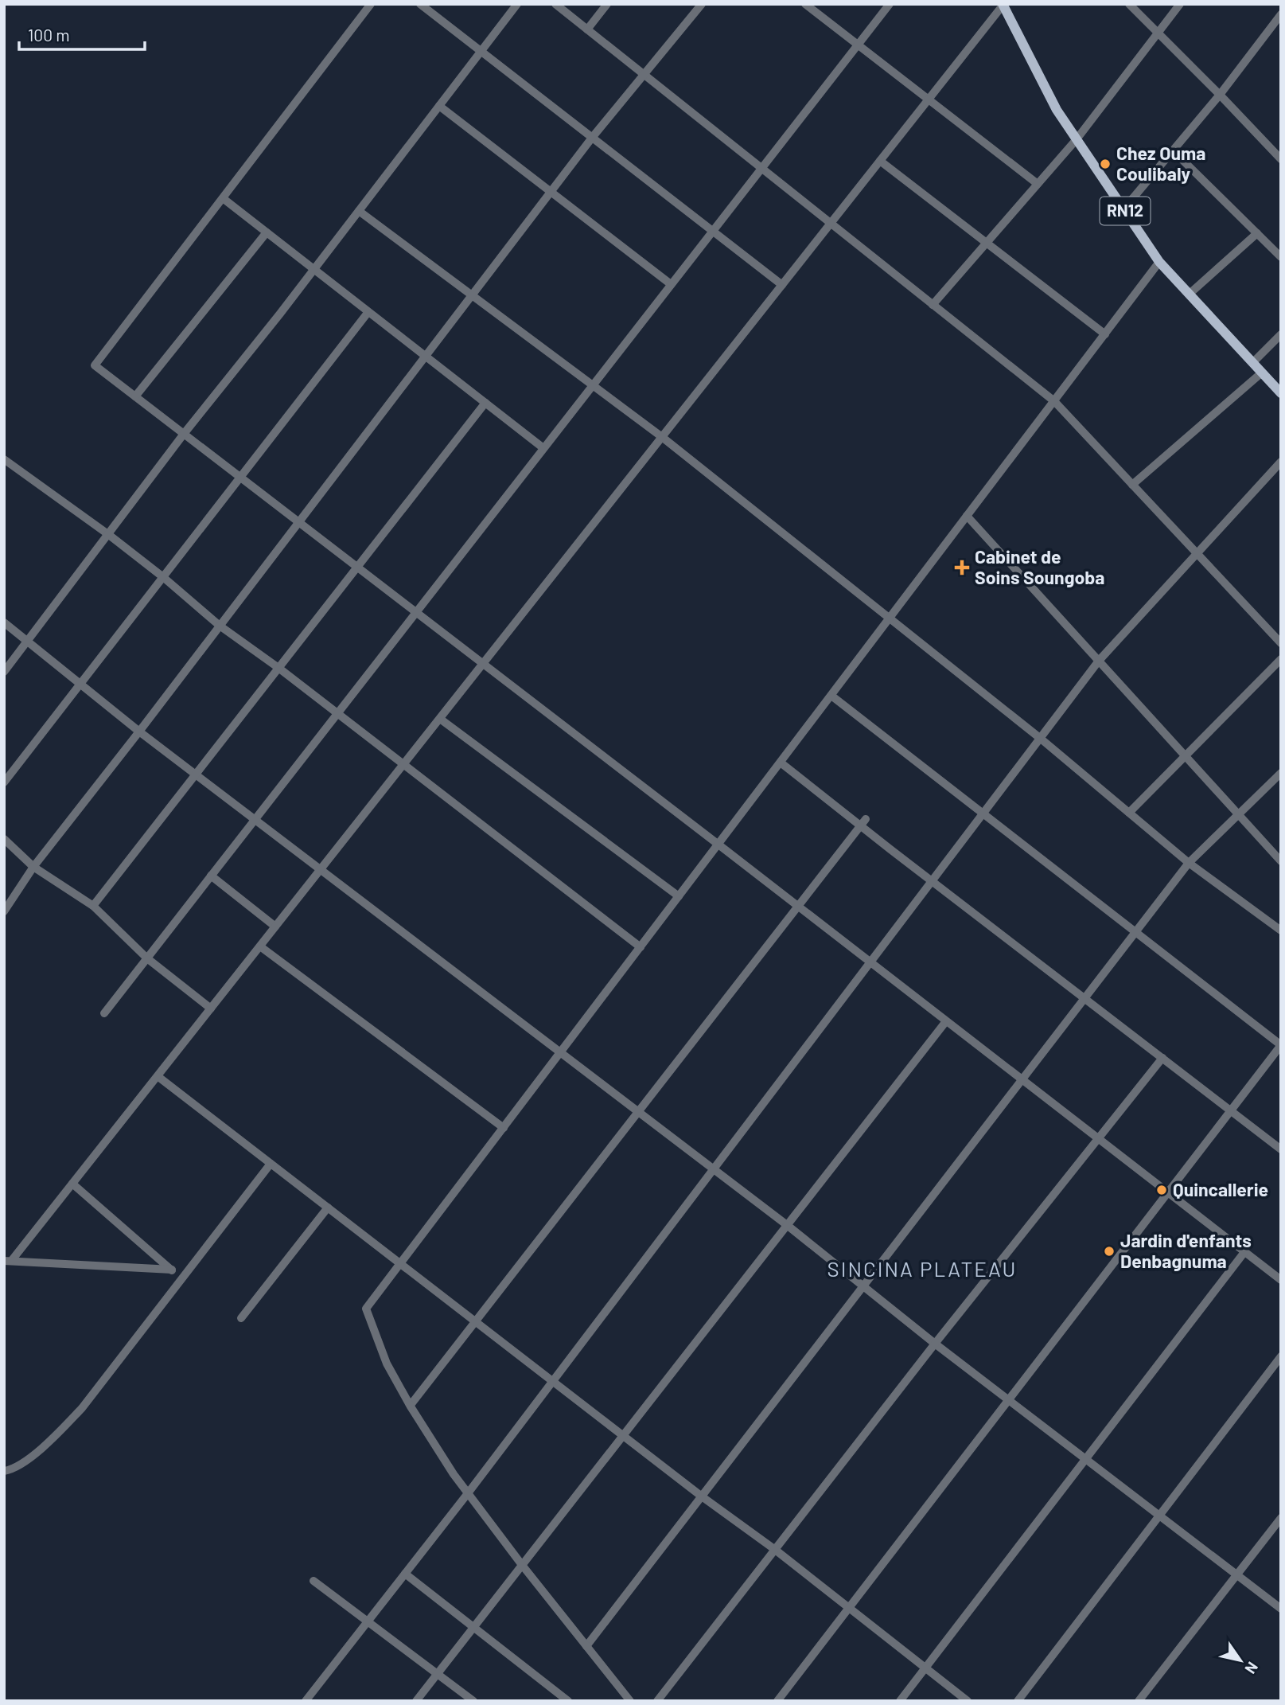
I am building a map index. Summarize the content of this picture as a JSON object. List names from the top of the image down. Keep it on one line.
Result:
{"streets":{"main road":["RN12"]},"districts":["SINCINA PLATEAU"],"places":{"other":["Chez Ouma Coulibaly","Quincallerie","Jardin d'enfants Denbagnuma"],"health":["Cabinet de Soins Soungoba"]},"scale_bar":"100 m","north":"bottom right"}
